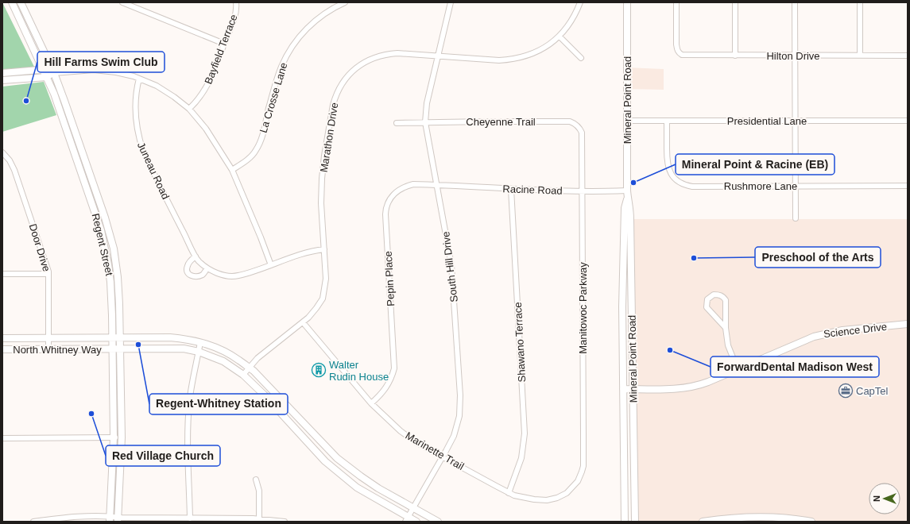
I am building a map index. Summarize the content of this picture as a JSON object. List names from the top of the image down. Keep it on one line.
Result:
{"streets":{"main road":["Mineral Point Road","Regent Street","Science Drive","North Whitney Way"],"street":["Bayfield Terrace","Hilton Drive","La Crosse Lane","Presidential Lane","Cheyenne Trail","Marathon Drive","Juneau Road","Rushmore Lane","Racine Road","Door Drive","South Hill Drive","Pepin Place","Manitowoc Parkway","Shawano Terrace","Marinette Trail"]},"crossings":[["Mineral Point Road","Presidential Lane"],["Mineral Point Road","Racine Road"],["Mineral Point Road","Science Drive"],["Presidential Lane","Rushmore Lane"],["Cheyenne Trail","South Hill Drive"],["Cheyenne Trail","Manitowoc Parkway"],["Marathon Drive","Juneau Road"],["Marathon Drive","South Hill Drive"],["Marathon Drive","North Whitney Way"],["Marathon Drive","Marinette Trail"],["Racine Road","South Hill Drive"],["Racine Road","Pepin Place"],["Racine Road","Manitowoc Parkway"],["Racine Road","Shawano Terrace"],["Regent Street","North Whitney Way"],["Door Drive","North Whitney Way"],["South Hill Drive","Pepin Place"],["South Hill Drive","North Whitney Way"],["South Hill Drive","Marinette Trail"],["Pepin Place","Marinette Trail"],["Manitowoc Parkway","Marinette Trail"],["Shawano Terrace","Marinette Trail"]],"places":{"other":["Hill Farms Swim Club","Mineral Point & Racine (EB)","Preschool of the Arts","Regent-Whitney Station","ForwardDental Madison West","Red Village Church"],"building":["Walter Rudin House"],"office":["CapTel"]},"north":"left"}
